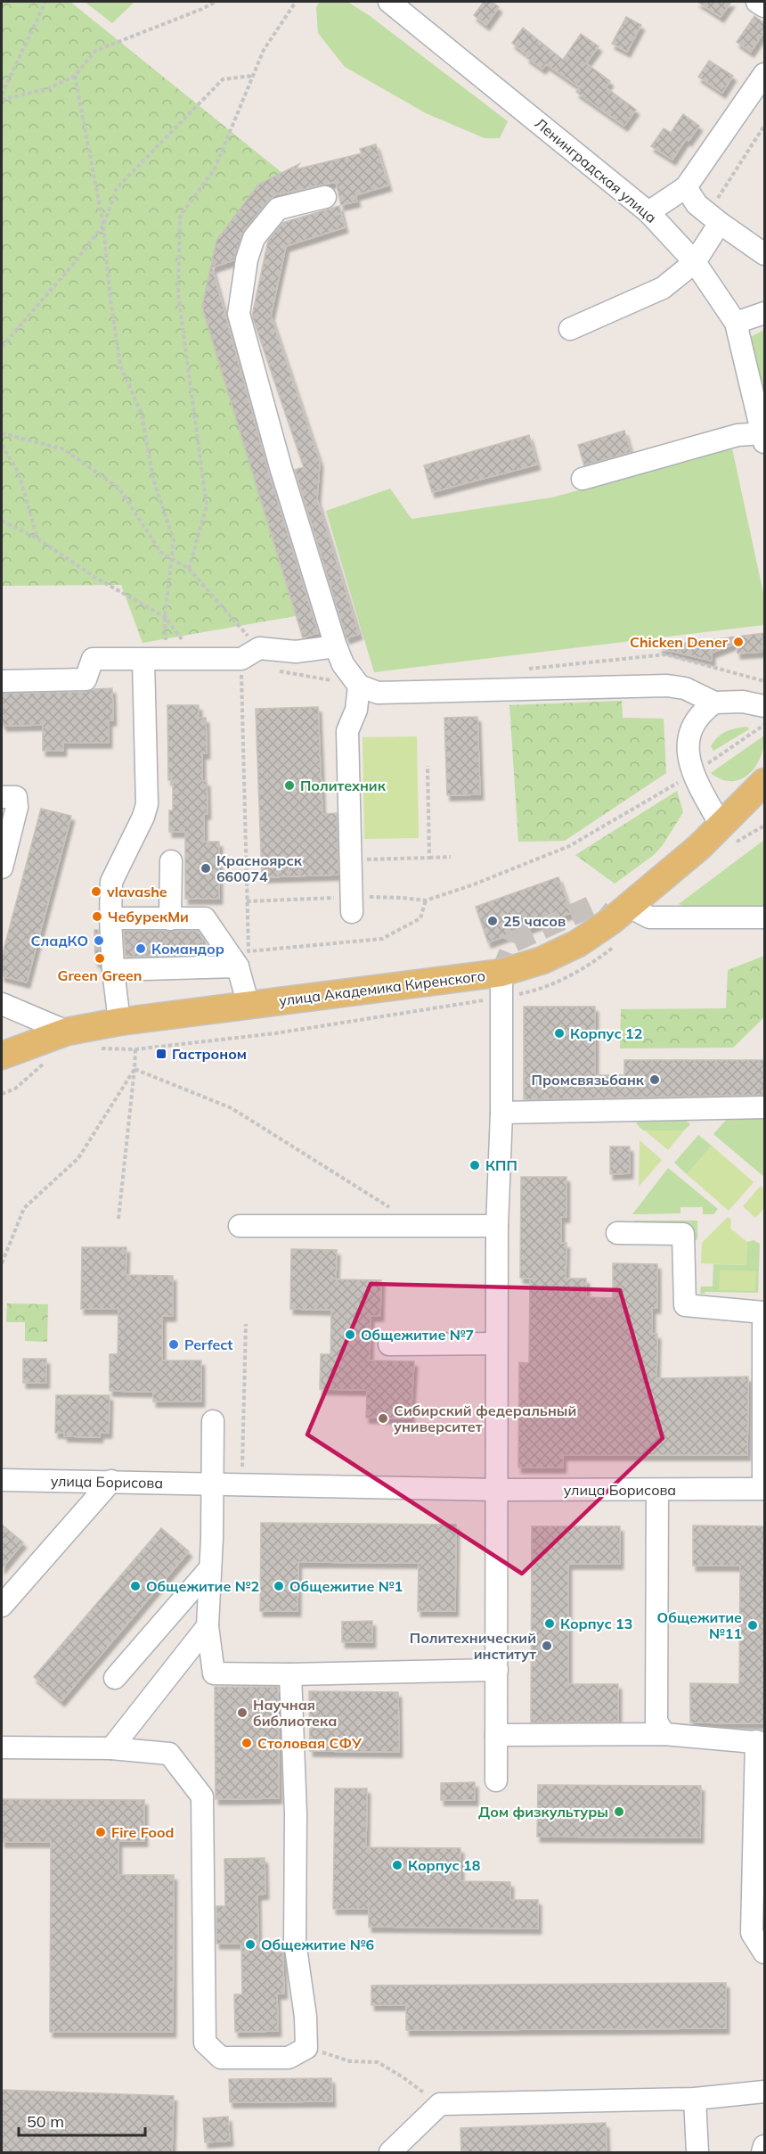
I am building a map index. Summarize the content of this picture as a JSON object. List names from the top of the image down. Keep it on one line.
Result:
{"streets":{"main road":["улица Академика Киренского"],"street":["Ленинградская улица","улица Борисова"]},"places":{"other":["Chicken Dener","Политехник","Красноярск 660074","vlavashe","ЧебурекМи","25 часов","СладКО","Командор","Green Green","Корпус 12","Промсвязьбанк","КПП","Общежитие №7","Perfect","Сибирский федеральный университет","Общежитие №2","Общежитие №1","Корпус 13","Общежитие №11","Политехнический институт","Научная библиотека","Столовая СФУ","Дом физкультуры","Fire Food","Корпус 18","Общежитие №6"],"transit":["Гастроном"]},"scale_bar":"50 m"}
